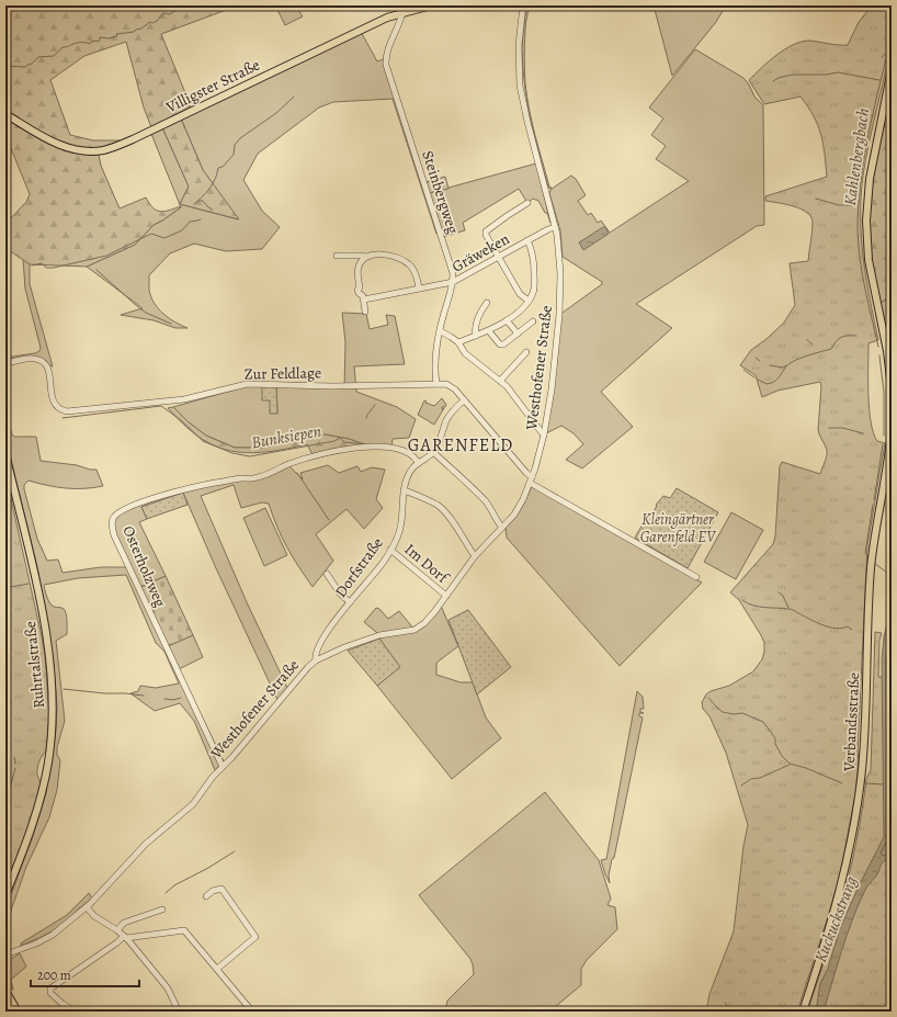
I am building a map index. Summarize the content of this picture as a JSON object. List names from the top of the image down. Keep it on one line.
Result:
{"streets":{"main road":["Villigster Straße","Ruhrtalstraße","Verbandsstraße"],"street":["Steinbergweg","Gräweken","Westhofener Straße","Zur Feldlage","Im Dorf","Osterholzweg","Dorfstraße"]},"crossings":[["Villigster Straße","Steinbergweg"],["Steinbergweg","Gräweken"],["Steinbergweg","Zur Feldlage"],["Gräweken","Westhofener Straße"],["Westhofener Straße","Zur Feldlage"],["Westhofener Straße","Im Dorf"],["Westhofener Straße","Osterholzweg"],["Westhofener Straße","Dorfstraße"],["Im Dorf","Dorfstraße"],["Osterholzweg","Dorfstraße"]],"districts":["GARENFELD"],"water":["Kahlenbergbach","Bunksiepen","Kuckuckstrang"],"parks":["Kleingärtner Garenfeld EV"],"scale_bar":"200 m"}
